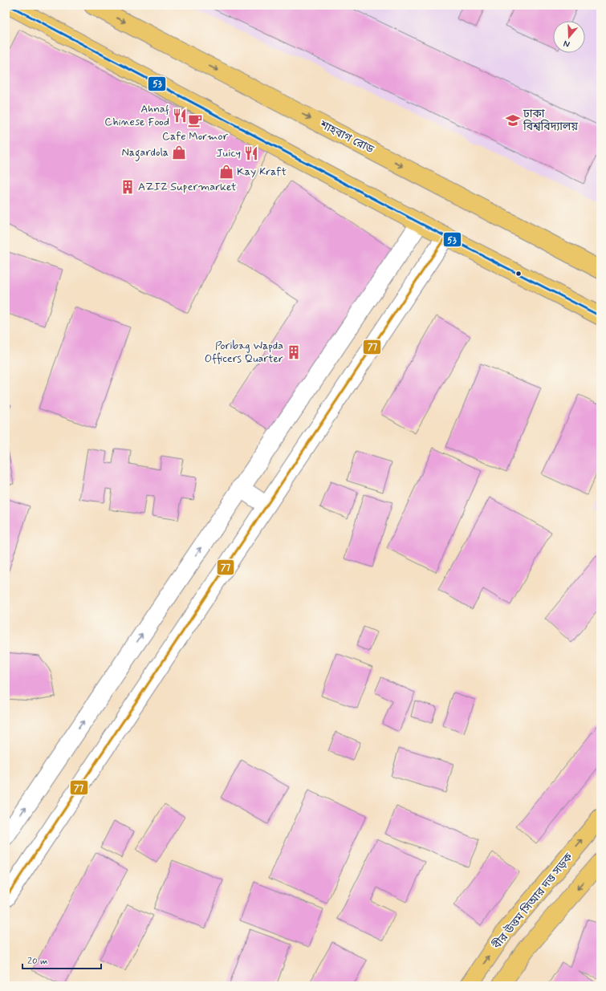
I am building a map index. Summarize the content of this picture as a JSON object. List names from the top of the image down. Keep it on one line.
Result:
{"streets":{"main road":["শাহবাগ রোড","বীর উত্তম সিআর দত্ত সড়ক"]},"places":{"restaurant":["Ahnaf Chinese Food","Juicy"],"cafe":["Cafe Mormor"],"school or university":["ঢাকা বিশ্ববিদ্যালয়"],"shop":["Nagardola","Kay Kraft"],"building":["AZIZ Supermarket","Poribag Wapda Officers Quarter"]},"lines":["transit line 53","transit line 77"],"scale_bar":"20 m","north":"bottom"}
